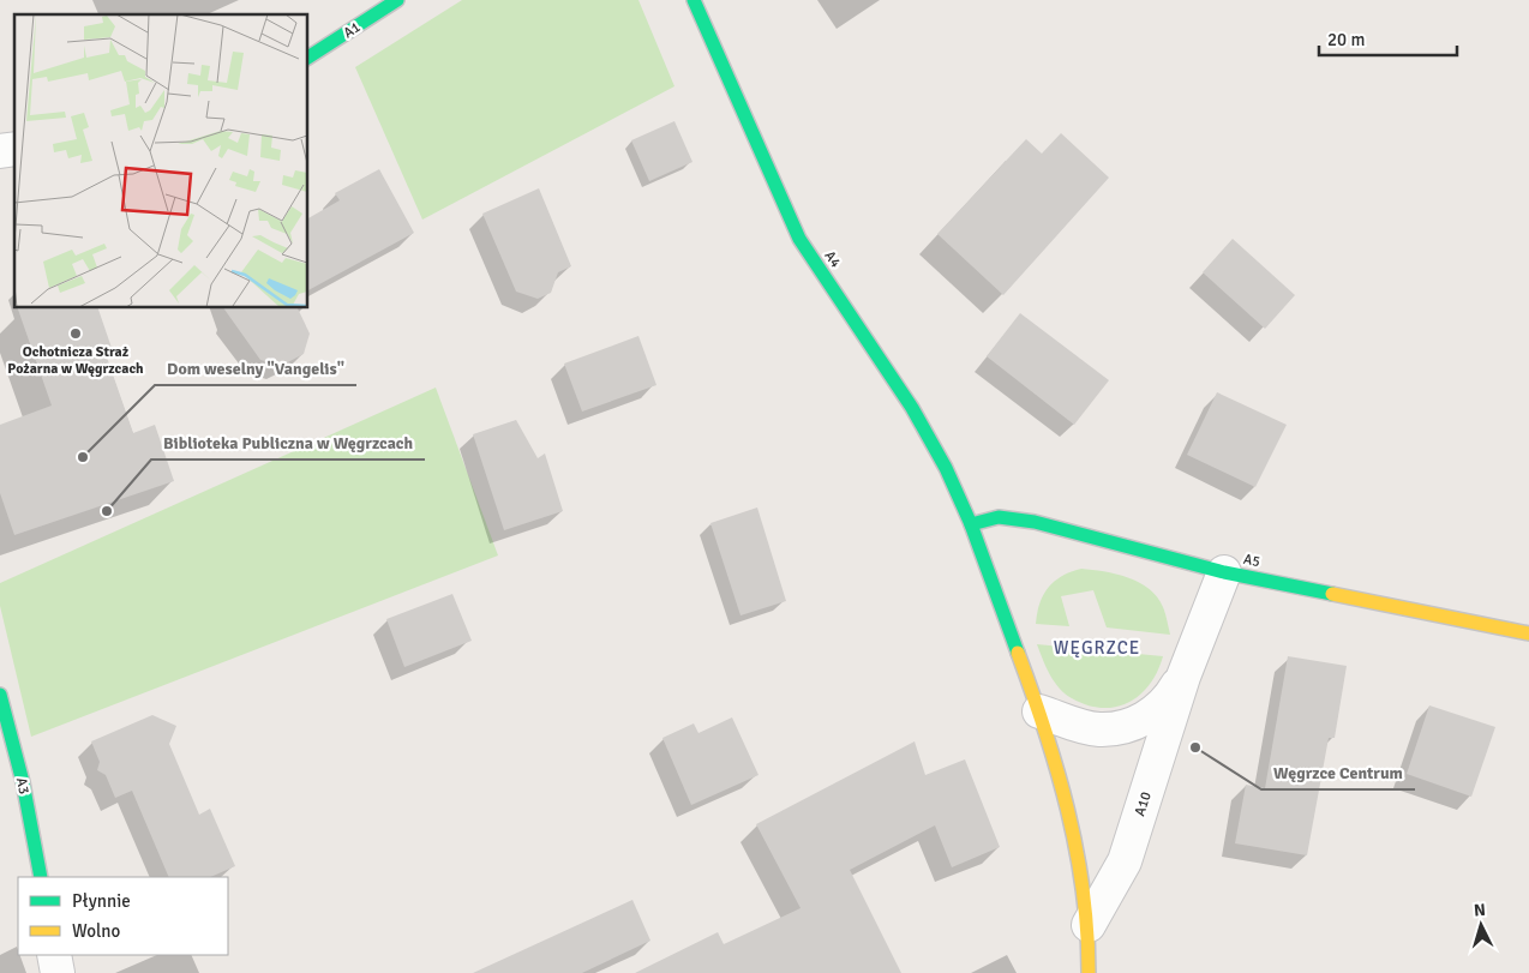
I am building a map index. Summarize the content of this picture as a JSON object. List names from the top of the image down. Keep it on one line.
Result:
{"streets":{"street":["A1","A4","A5","A3","A10"]},"crossings":[["A4","A5"],["A4","A10"],["A5","A10"]],"districts":["WĘGRZCE"],"places":["Ochotnicza Straż Pożarna w Węgrzcach","Dom weselny \"Vangelis\"","Biblioteka Publiczna w Węgrzcach","Węgrzce Centrum"],"legend":["Płynnie","Wolno"],"scale_bar":"20 m","north":"top"}
